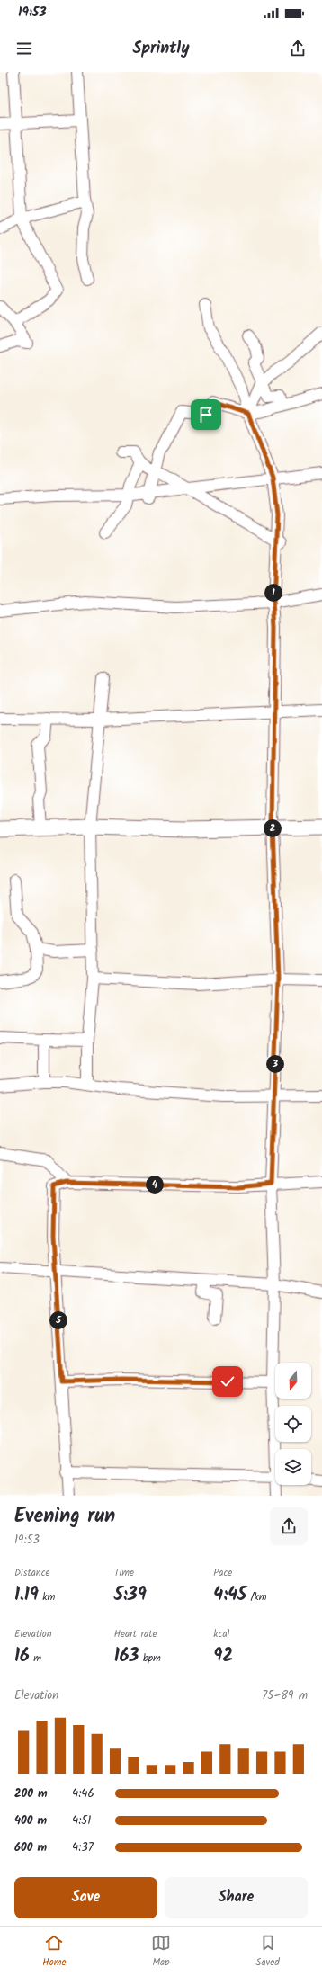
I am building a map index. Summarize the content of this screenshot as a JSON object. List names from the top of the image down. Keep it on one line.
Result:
{"north":"bottom","page":{"status":"19:53","header":"Sprintly","pins":["1","2","3","4","5"],"heading":["Evening run","19:53"],"stats":[["Distance","1.19 km"],["Time","5:39"],["Pace","4:45 /km"],["Elevation","16 m"],["Heart rate","163 bpm"],["kcal","92"]],"chart":["Elevation","75–89 m"],"list":[{"name":"200 m","note":"4:46"},{"name":"400 m","note":"4:51"},{"name":"600 m","note":"4:37"}],"buttons":["Save","Share"],"tabs":["Home","Map","Saved"]}}
